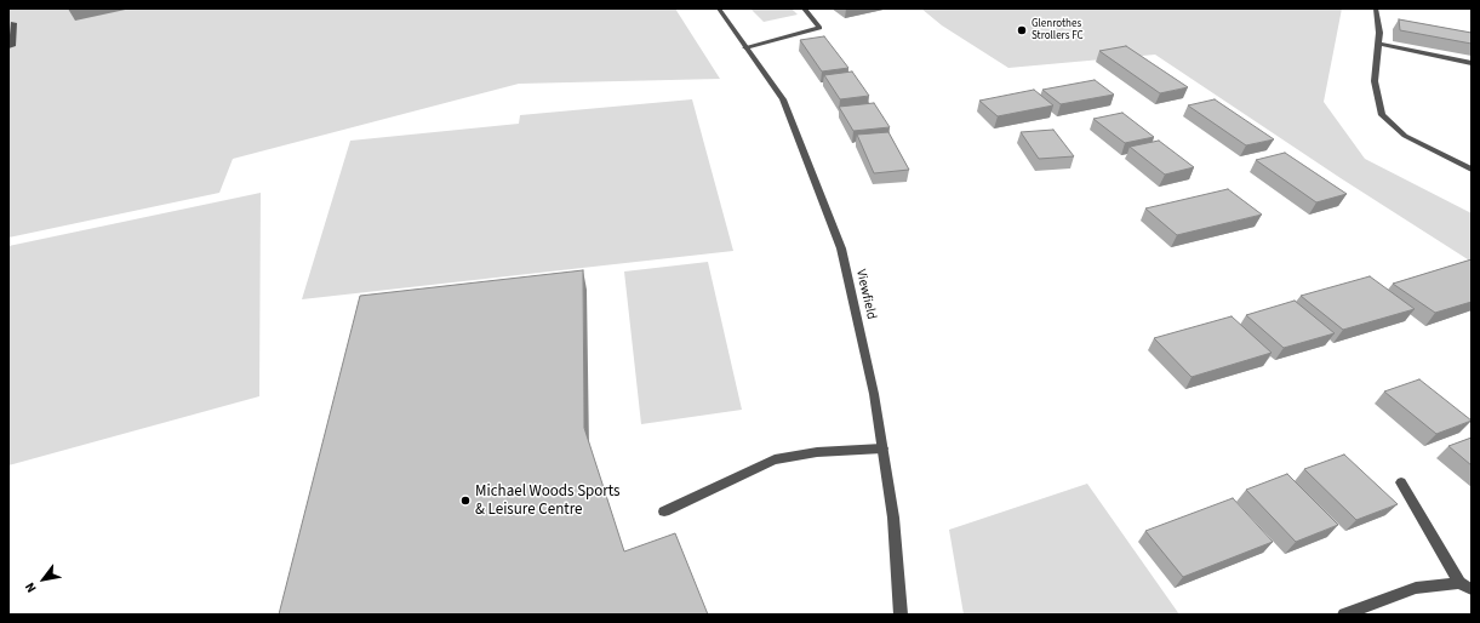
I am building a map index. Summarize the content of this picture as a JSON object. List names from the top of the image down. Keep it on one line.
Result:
{"streets":{"street":["Viewfield"]},"places":["Glenrothes Strollers FC","Michael Woods Sports & Leisure Centre"],"north":"bottom left"}
